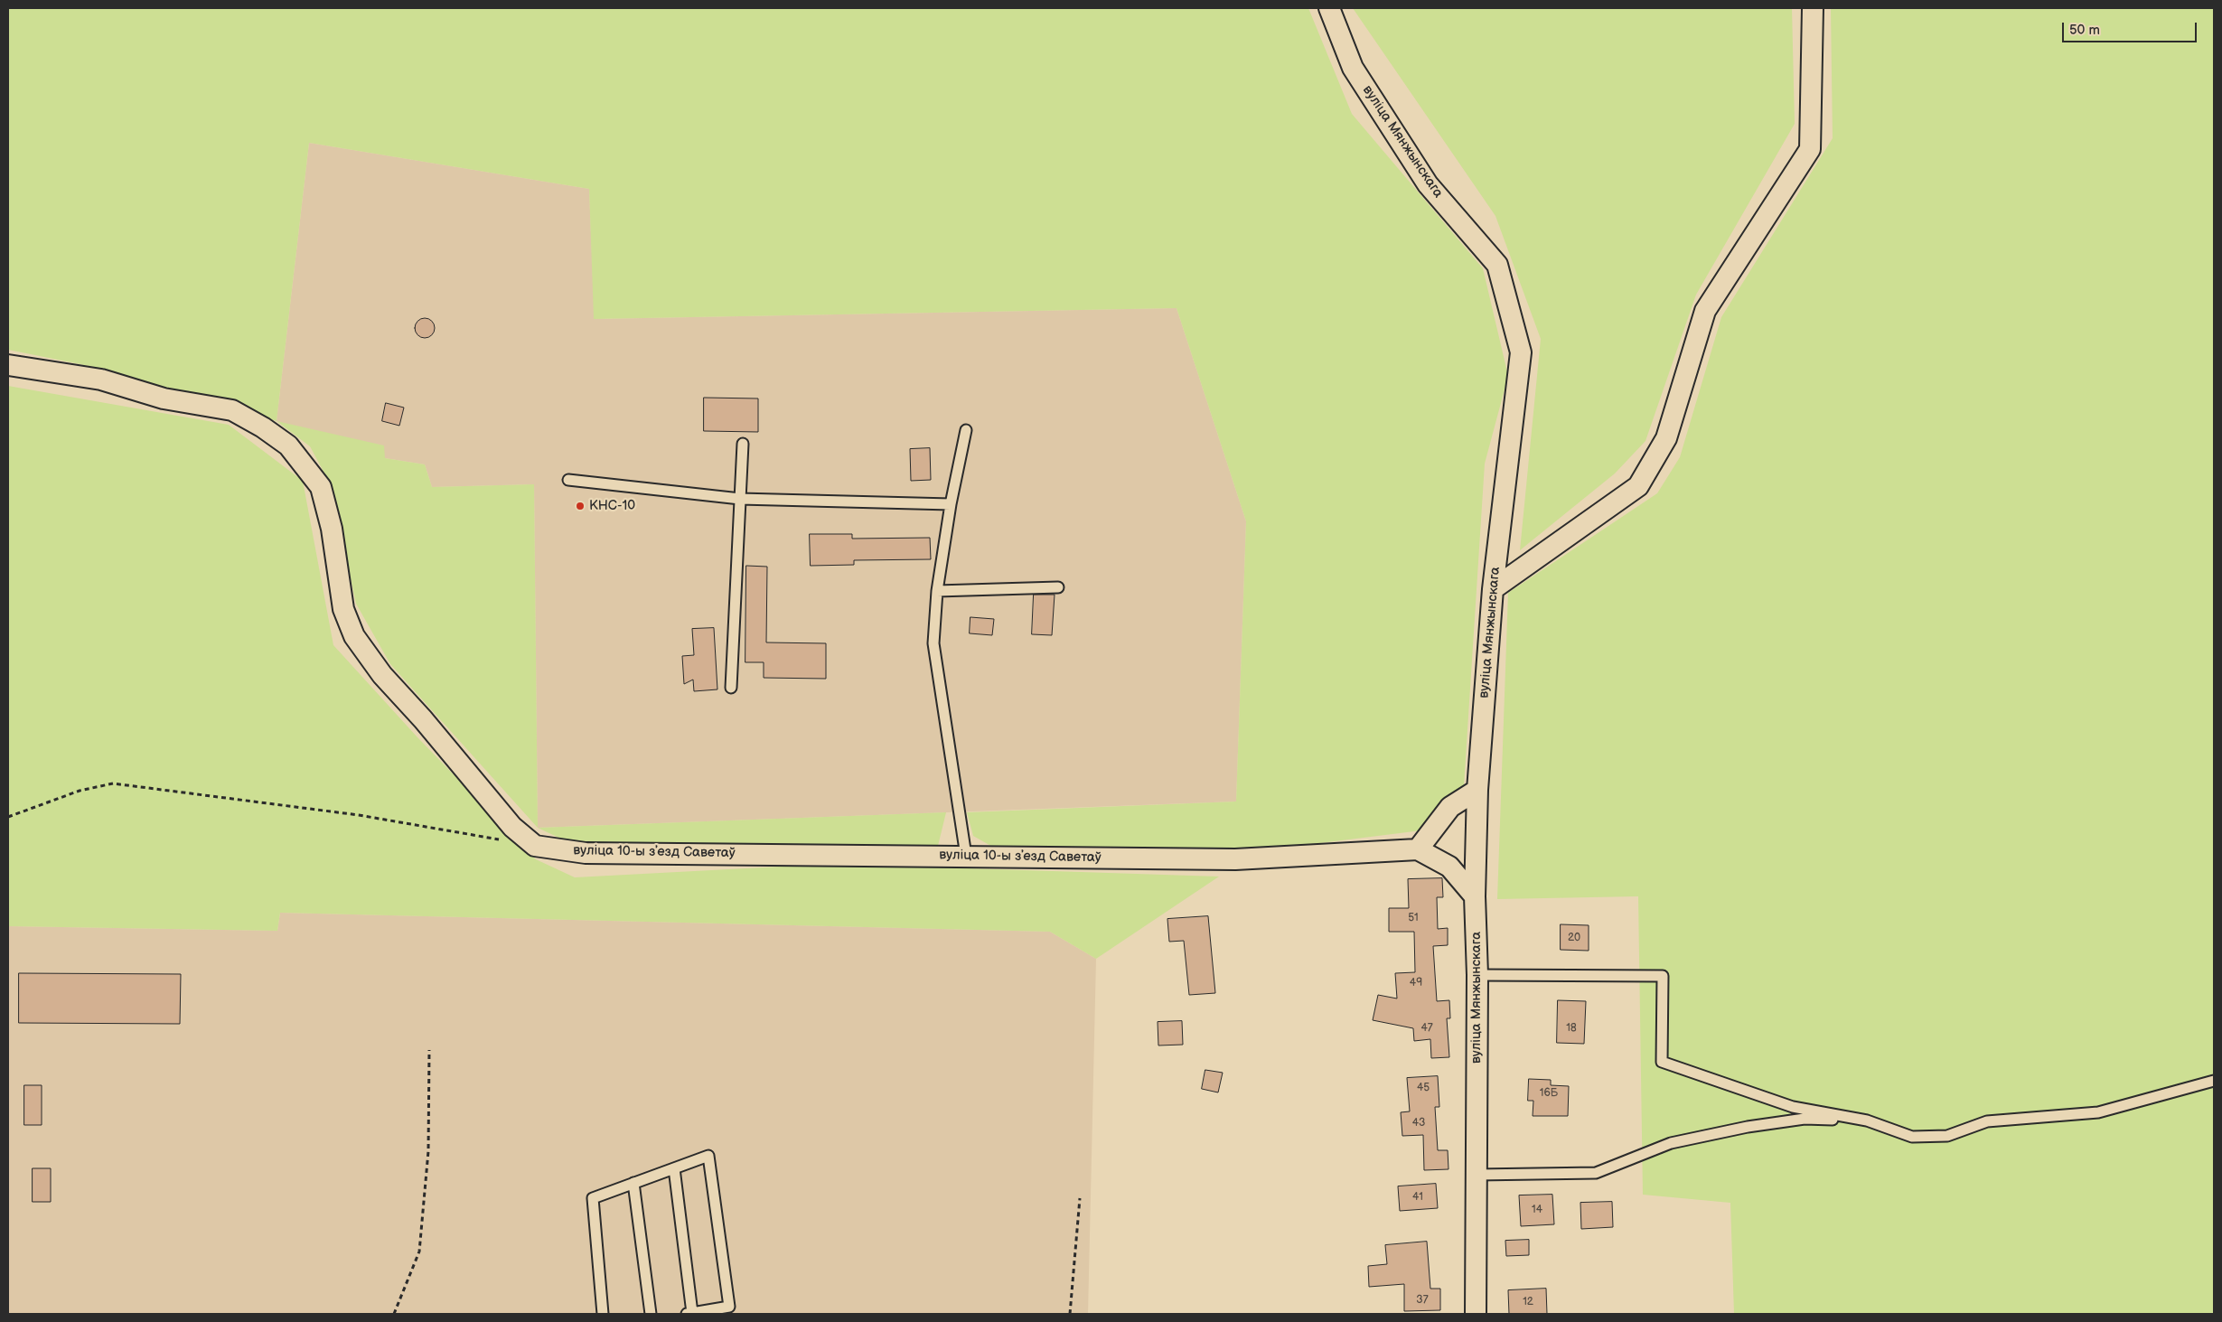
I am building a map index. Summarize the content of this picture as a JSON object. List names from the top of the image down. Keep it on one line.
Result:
{"streets":{"street":["вуліца Мянжынскага","вуліца 10-ы зʼезд Саветаў"]},"places":["КНС-10"],"house_numbers":["51","20","49","47","18","45","16Б","43","41","14","37","12"],"scale_bar":"50 m"}
